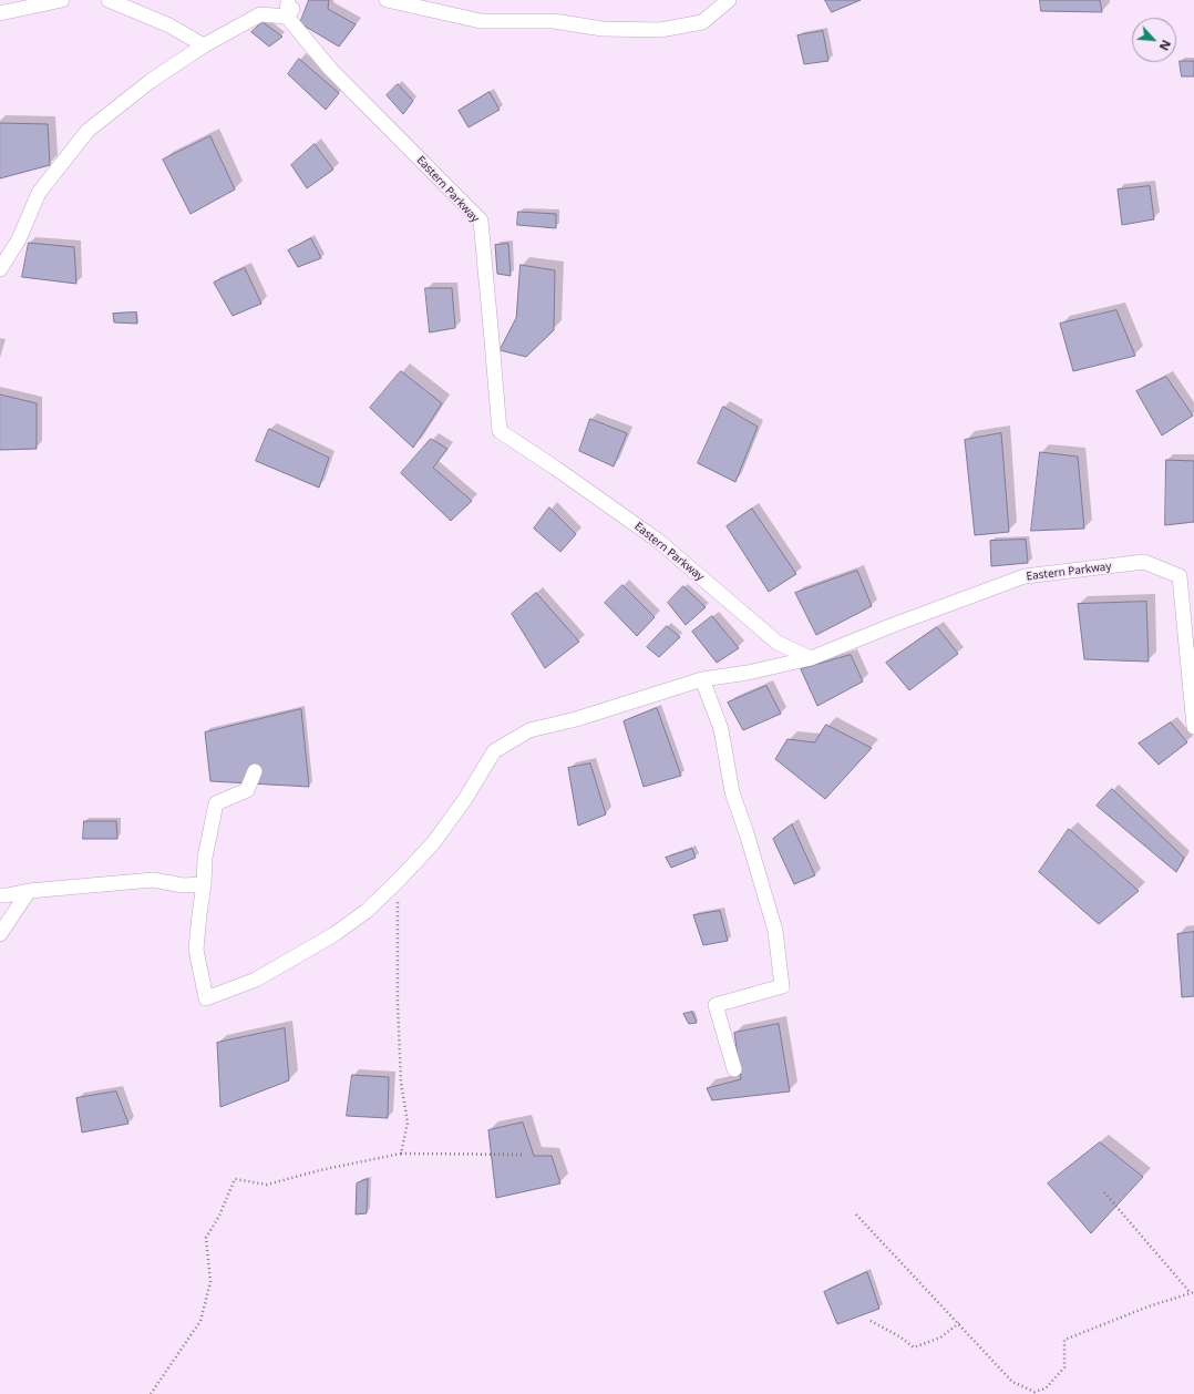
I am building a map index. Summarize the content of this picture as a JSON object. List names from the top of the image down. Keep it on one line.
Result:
{"streets":{"street":["Eastern Parkway"]},"north":"bottom right"}
